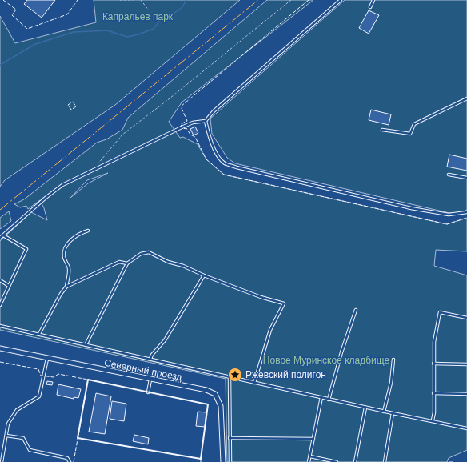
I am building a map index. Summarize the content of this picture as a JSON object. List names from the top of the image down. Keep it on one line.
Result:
{"streets":{"street":["Северный проезд"]},"parks":["Капральев парк","Новое Муринское кладбище"],"places":{"place":["Ржевский полигон"]}}
